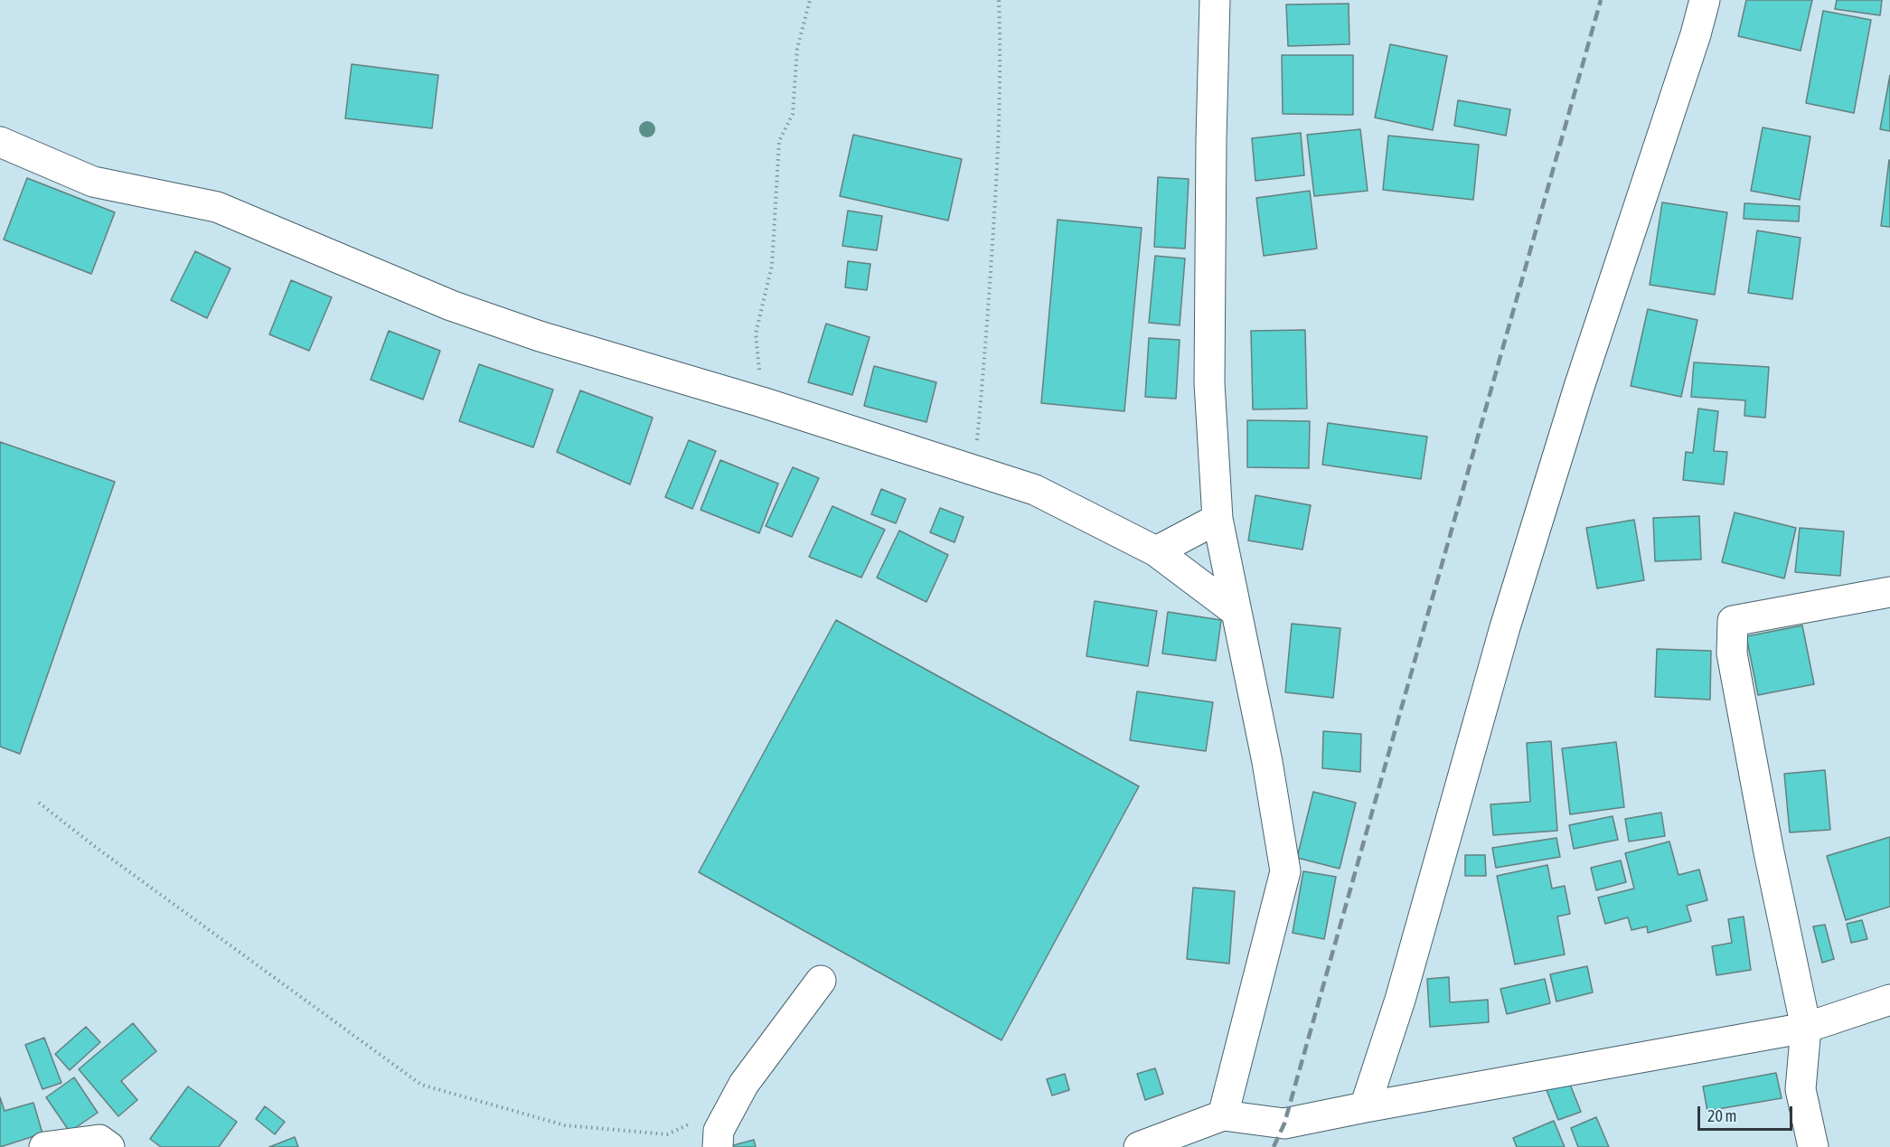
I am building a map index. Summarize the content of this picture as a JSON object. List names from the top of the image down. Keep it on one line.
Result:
{"scale_bar":"20 m"}
